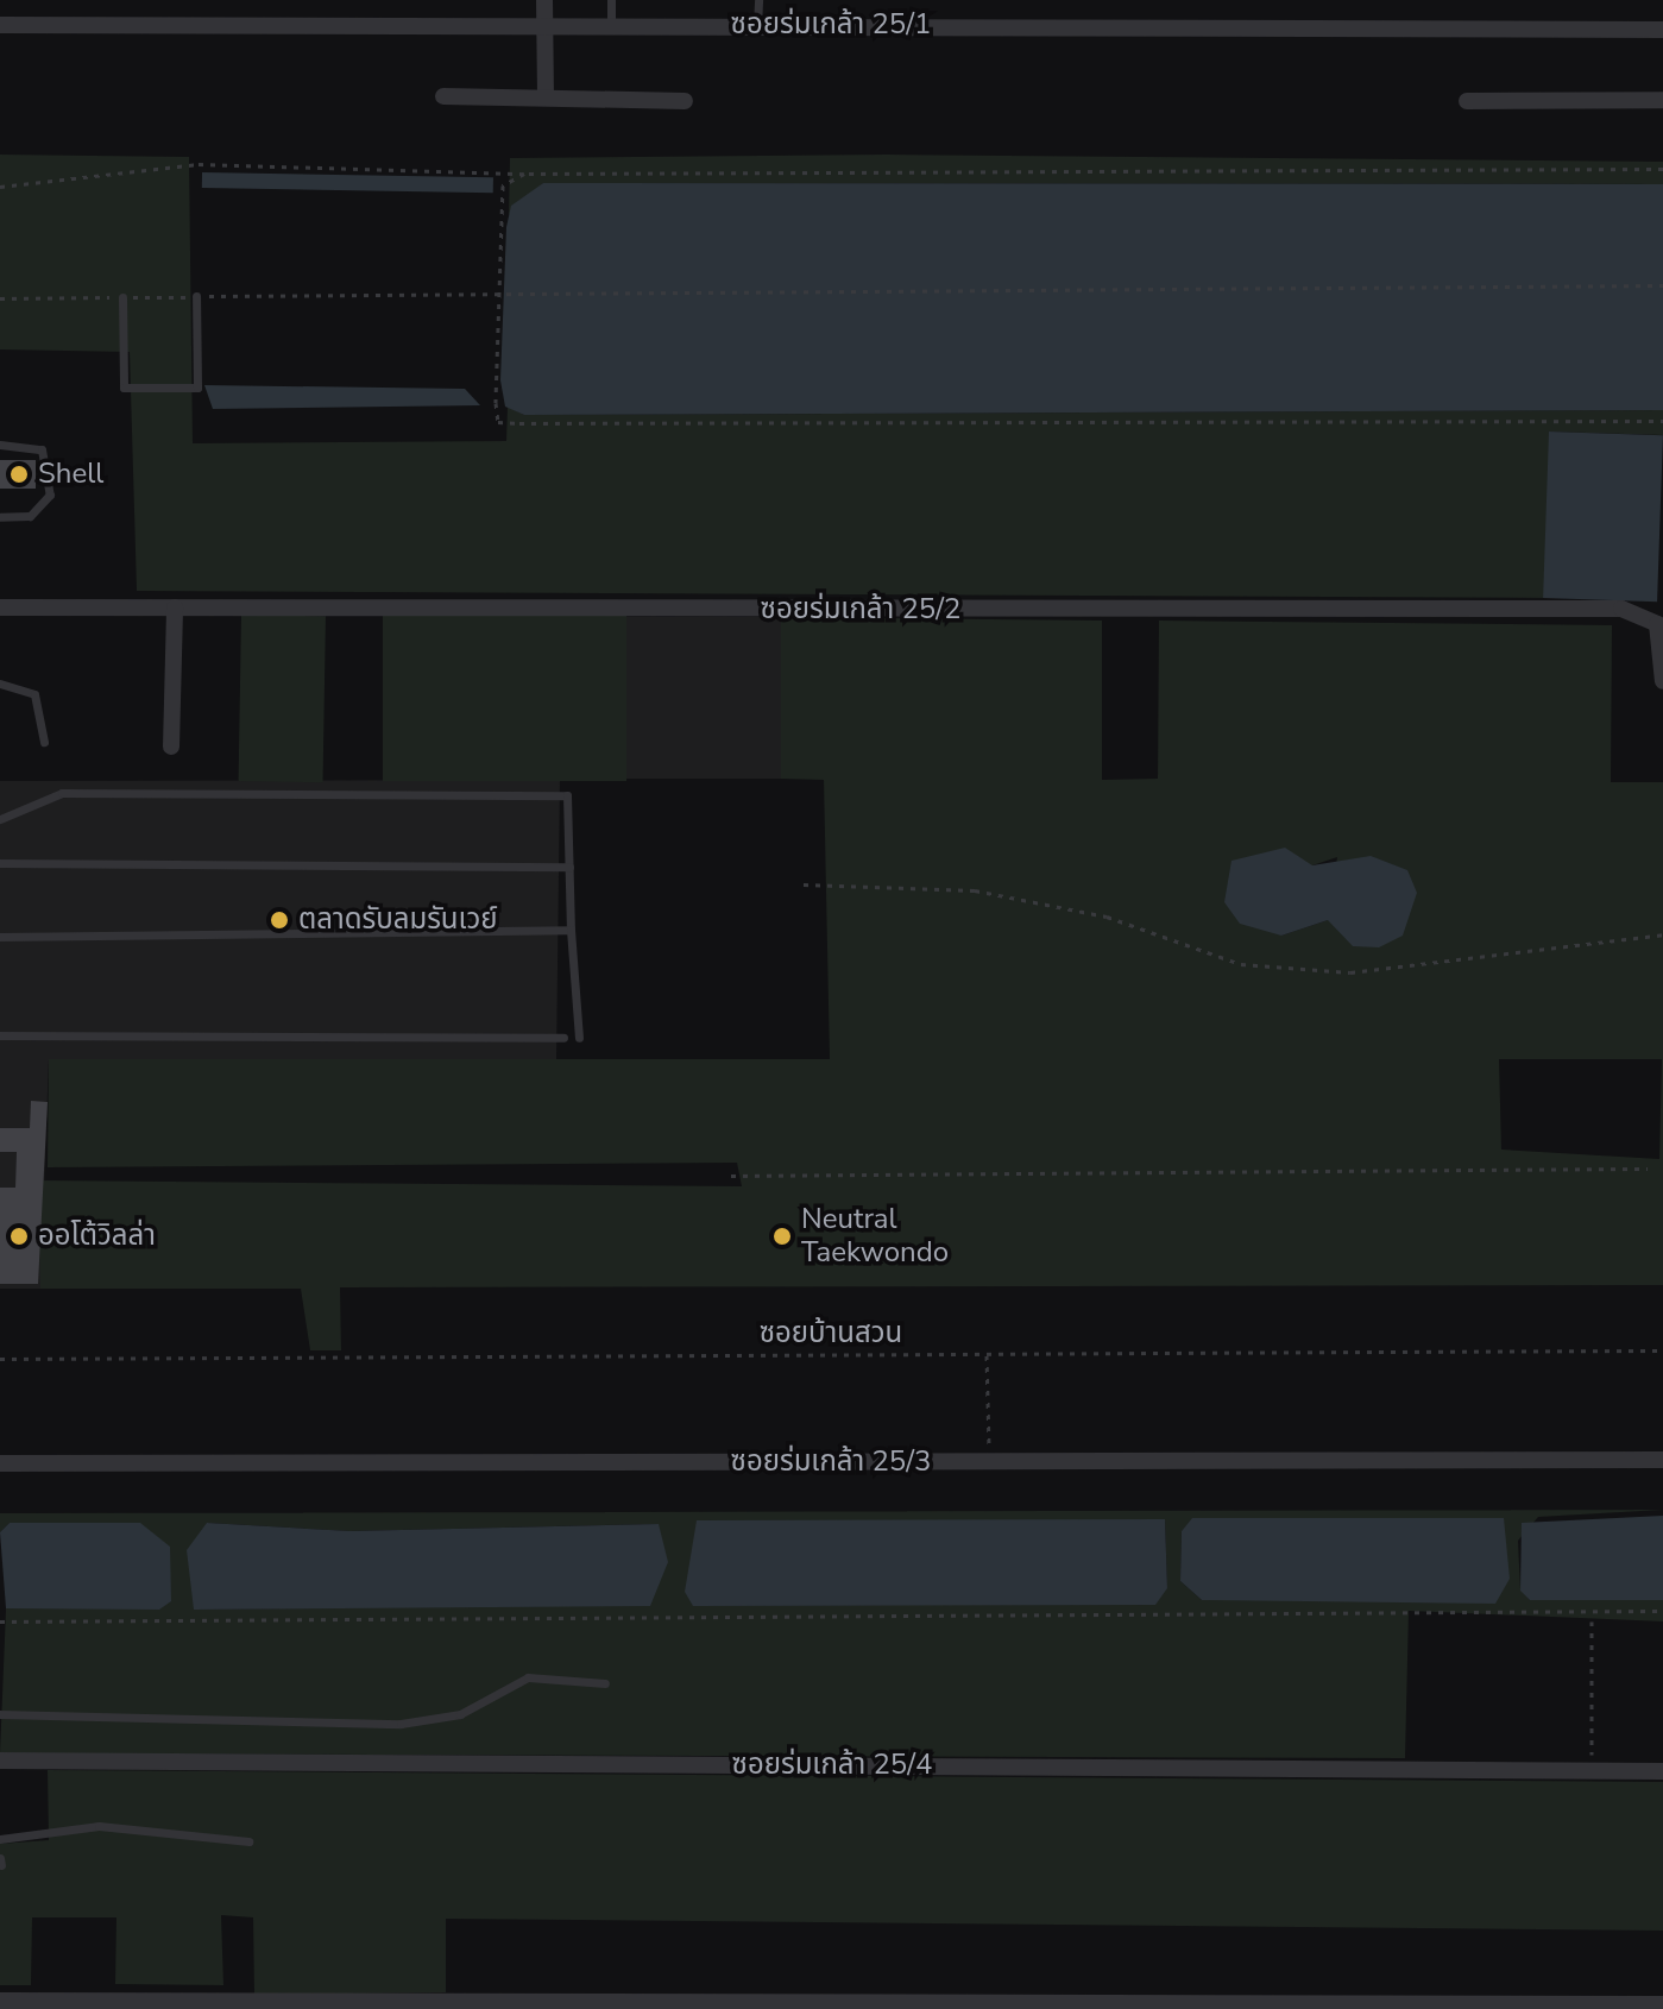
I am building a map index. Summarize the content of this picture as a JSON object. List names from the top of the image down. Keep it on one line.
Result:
{"streets":{"street":["ซอยร่มเกล้า 25/1","ซอยร่มเกล้า 25/2","ซอยร่มเกล้า 25/3","ซอยร่มเกล้า 25/4"],"path":["ซอยบ้านสวน"]},"places":["Shell","ตลาดรับลมรันเวย์","ออโต้วิลล่า","Neutral Taekwondo"]}
